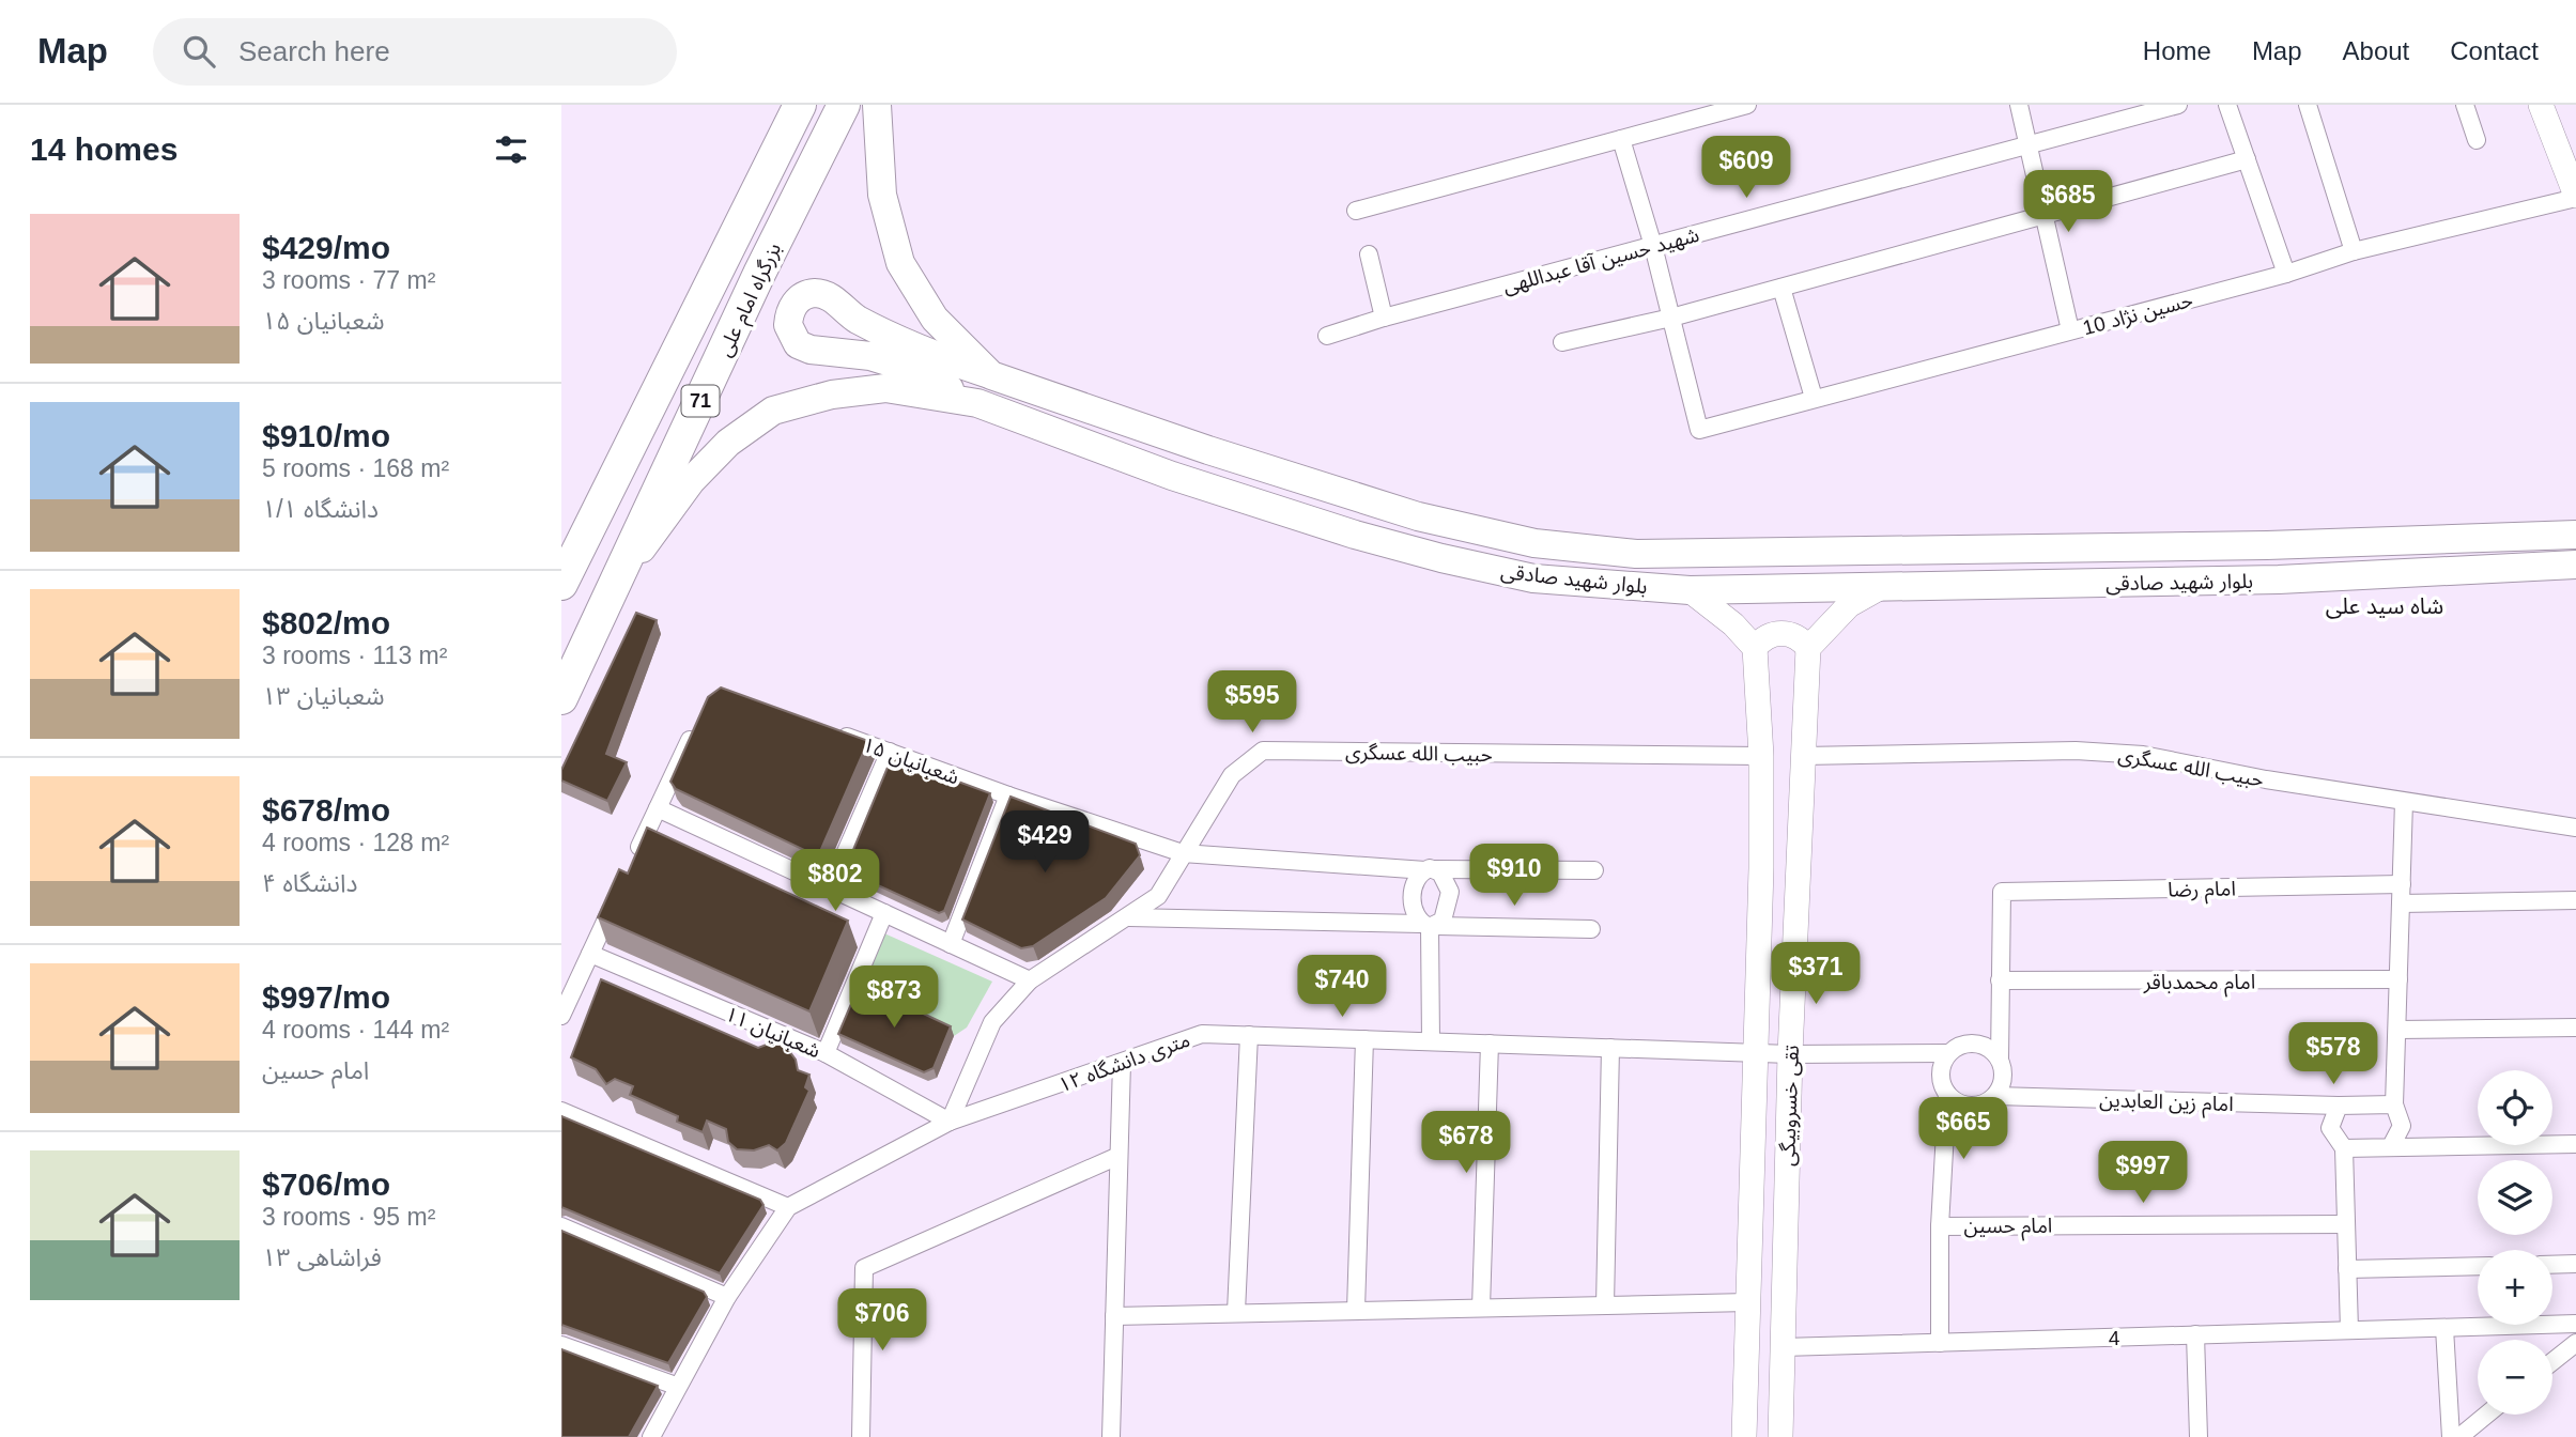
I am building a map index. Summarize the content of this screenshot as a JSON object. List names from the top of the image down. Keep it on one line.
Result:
{"streets":{"highway":["بزرگراه امام علی","71"],"main road":["بلوار شهید صادقی","تقی خسروبیگی"],"street":["شهید حسین آقا عبداللهی","حسین نژاد 10","حبیب الله عسگری","شعبانیان ۱۵","امام رضا","امام محمدباقر","شعبانیان ۱۱","۱۲ متری دانشگاه","امام زین العابدین","امام حسین","4"]},"crossings":[["بزرگراه امام علی","بلوار شهید صادقی"],["حبیب الله عسگری","شعبانیان ۱۵"],["حبیب الله عسگری","شعبانیان ۱۱"],["حبیب الله عسگری","۱۲ متری دانشگاه"],["حبیب الله عسگری","تقی خسروبیگی"],["امام رضا","امام محمدباقر"],["شعبانیان ۱۱","۱۲ متری دانشگاه"],["۱۲ متری دانشگاه","امام زین العابدین"],["۱۲ متری دانشگاه","تقی خسروبیگی"],["تقی خسروبیگی","4"]],"districts":["شاه سید علی"],"page":{"header":"Map","search":"Search here","nav":["Home","Map","About","Contact"],"heading":"14 homes","price":["$609","$685","$595","$429","$910","$802","$371","$740","$873","$578","$665","$678","$997","$706"],"list":[{"name":"$429/mo","note":"3 rooms · 77 m² · شعبانیان ۱۵"},{"name":"$910/mo","note":"5 rooms · 168 m² · دانشگاه ۱/۱"},{"name":"$802/mo","note":"3 rooms · 113 m² · شعبانیان ۱۳"},{"name":"$678/mo","note":"4 rooms · 128 m² · دانشگاه ۴"},{"name":"$997/mo","note":"4 rooms · 144 m² · امام حسین"},{"name":"$706/mo","note":"3 rooms · 95 m² · فراشاهی ۱۳"}],"map_buttons":["+","−"]}}
